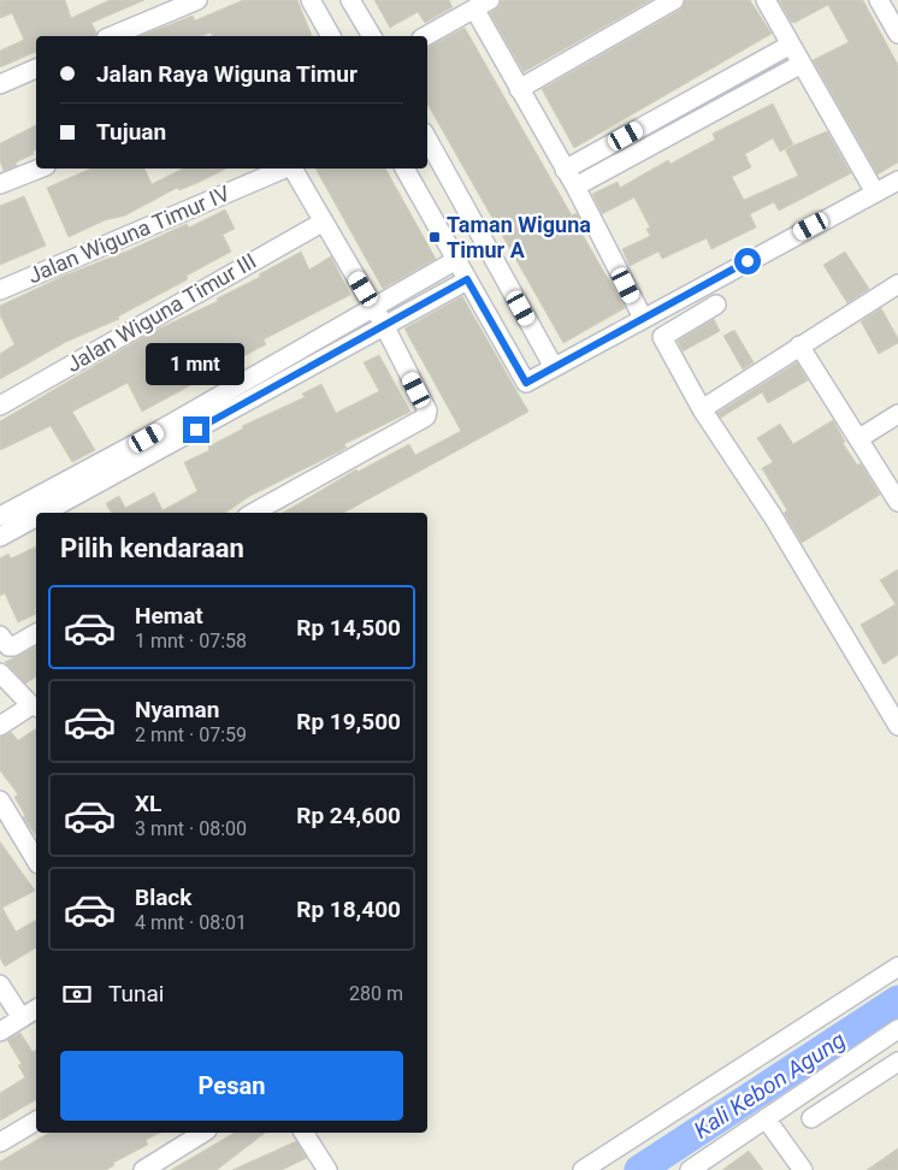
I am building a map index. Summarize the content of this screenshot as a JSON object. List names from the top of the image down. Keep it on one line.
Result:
{"streets":{"street":["Jalan Wiguna Timur IV","Jalan Wiguna Timur III"]},"water":["Kali Kebon Agung"],"places":{"transit":["Taman Wiguna Timur A"]},"page":{"banner":["Jalan Raya Wiguna Timur","Tujuan"],"bubble":"1 mnt","heading":"Pilih kendaraan","list":[{"name":"Hemat","note":"1 mnt · 07:58","value":"Rp 14,500"},{"name":"Nyaman","note":"2 mnt · 07:59","value":"Rp 19,500"},{"name":"XL","note":"3 mnt · 08:00","value":"Rp 24,600"},{"name":"Black","note":"4 mnt · 08:01","value":"Rp 18,400"}],"pay":["Tunai","280 m"],"buttons":"Pesan"}}
